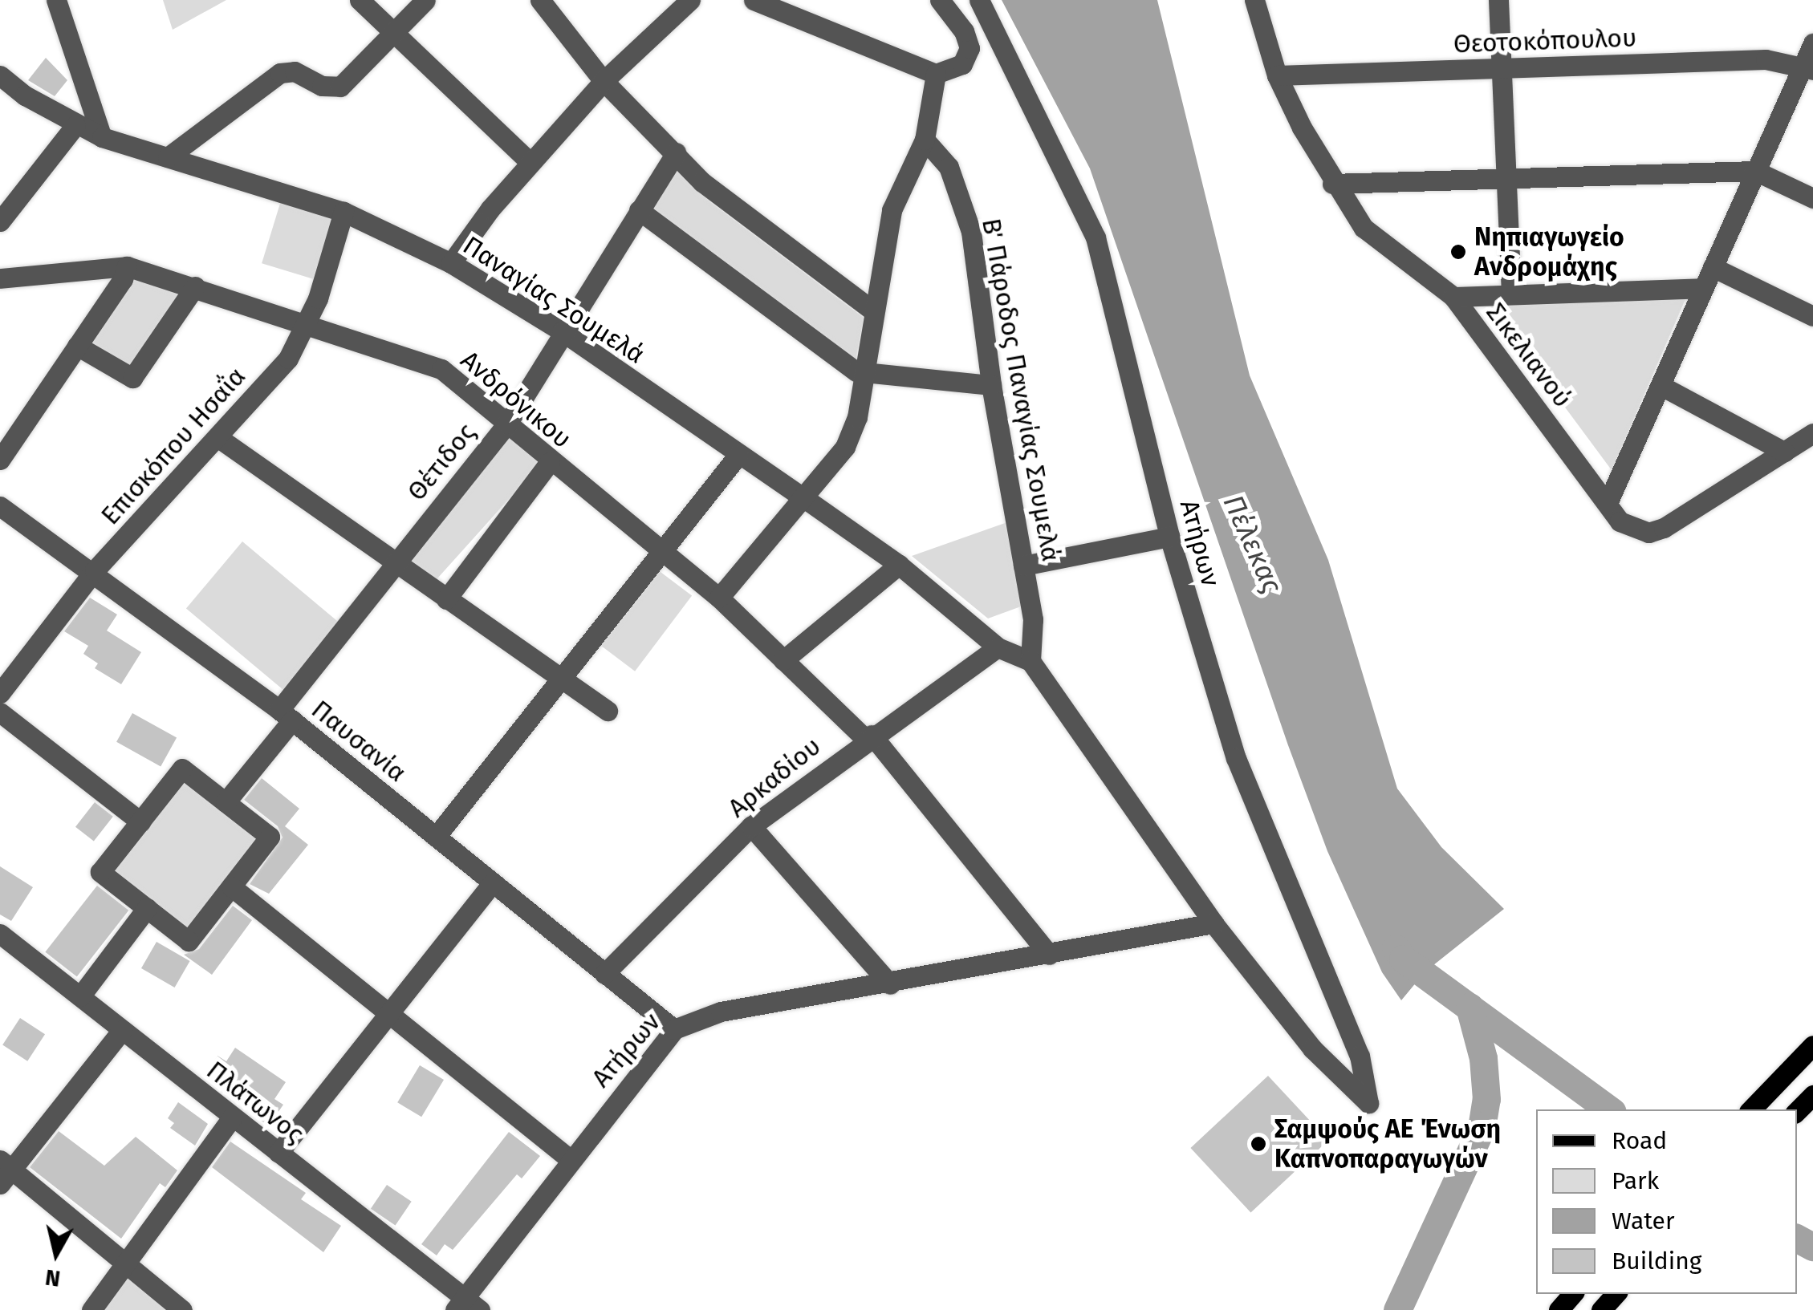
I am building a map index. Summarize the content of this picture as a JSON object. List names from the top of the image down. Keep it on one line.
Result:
{"streets":{"street":["Θεοτοκόπουλου","Παναγίας Σουμελά","Σικελιανού","Β΄ Πάροδος Παναγίας Σουμελά","Ανδρόνικου","Επισκόπου Ησαΐα","Θέτιδος","Ατήρων","Παυσανία","Αρκαδίου","Πλάτωνος"]},"crossings":[["Θεοτοκόπουλου","Σικελιανού"],["Παναγίας Σουμελά","Β΄ Πάροδος Παναγίας Σουμελά"],["Παναγίας Σουμελά","Επισκόπου Ησαΐα"],["Παναγίας Σουμελά","Θέτιδος"],["Παναγίας Σουμελά","Αρκαδίου"],["Ανδρόνικου","Επισκόπου Ησαΐα"],["Ανδρόνικου","Θέτιδος"],["Ανδρόνικου","Ατήρων"],["Ανδρόνικου","Αρκαδίου"],["Επισκόπου Ησαΐα","Παυσανία"],["Θέτιδος","Παυσανία"],["Ατήρων","Παυσανία"],["Ατήρων","Πλάτωνος"],["Παυσανία","Αρκαδίου"]],"water":["Πέλεκας"],"places":["Νηπιαγωγείο Ανδρομάχης","Σαμψούς ΑΕ Ένωση Καπνοπαραγωγών"],"legend":["Road","Park","Water","Building"],"north":"bottom"}
